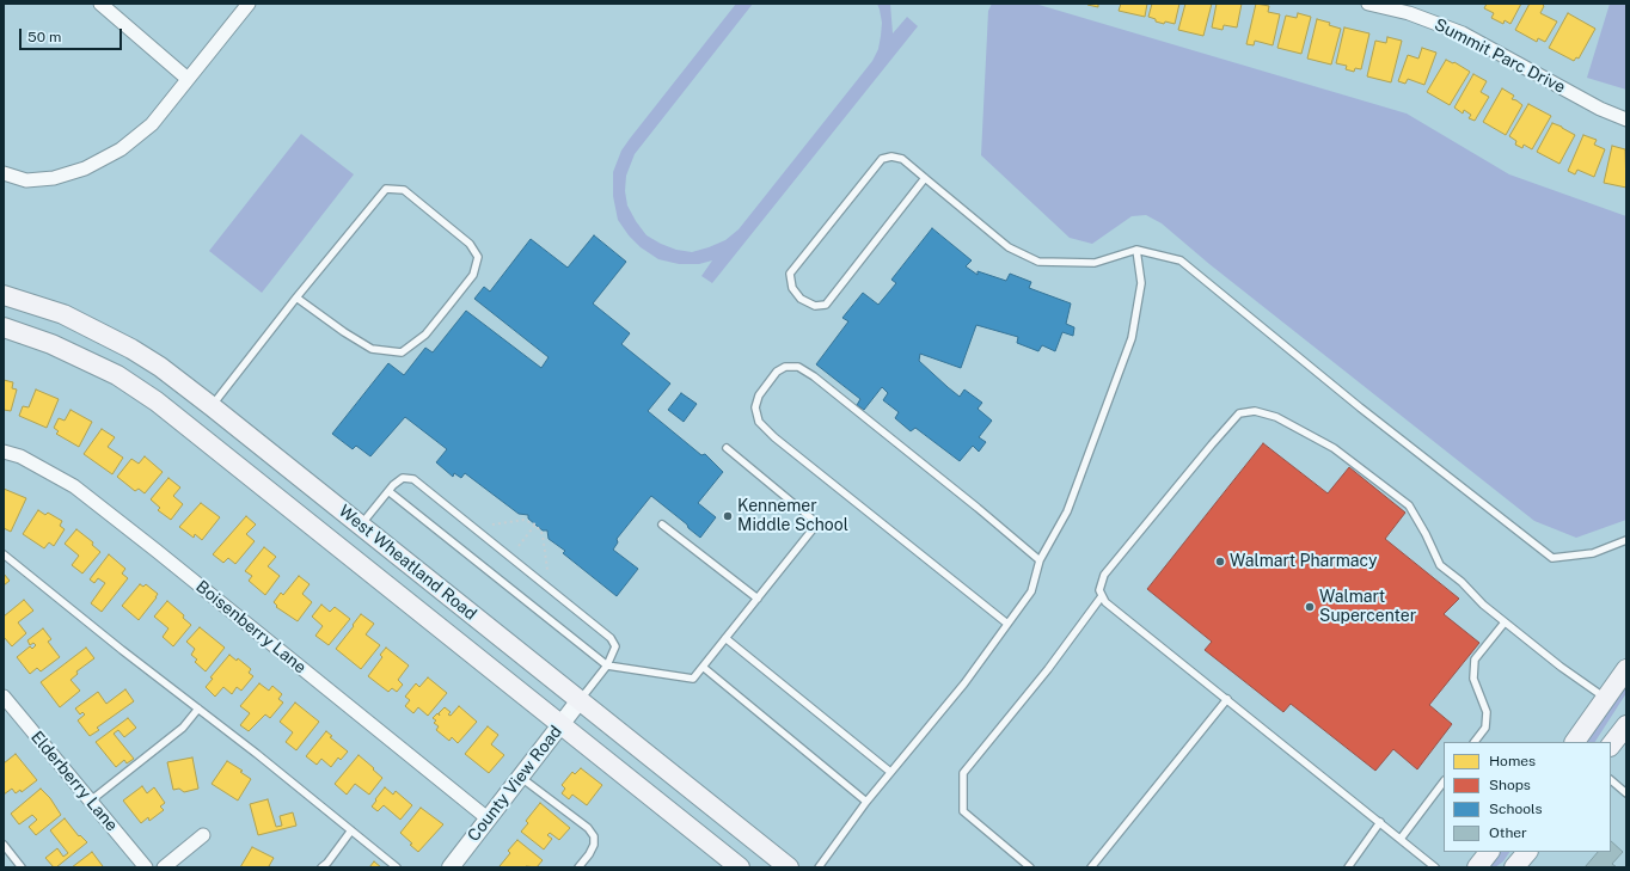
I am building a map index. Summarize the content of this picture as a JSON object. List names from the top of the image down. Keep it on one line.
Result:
{"streets":{"main road":["West Wheatland Road"],"street":["Summit Parc Drive","Boisenberry Lane","Elderberry Lane","County View Road"]},"crossings":[["West Wheatland Road","County View Road"],["Boisenberry Lane","County View Road"]],"places":["Kennemer Middle School","Walmart Pharmacy","Walmart Supercenter"],"legend":["Homes","Shops","Schools","Other"],"scale_bar":"50 m"}
